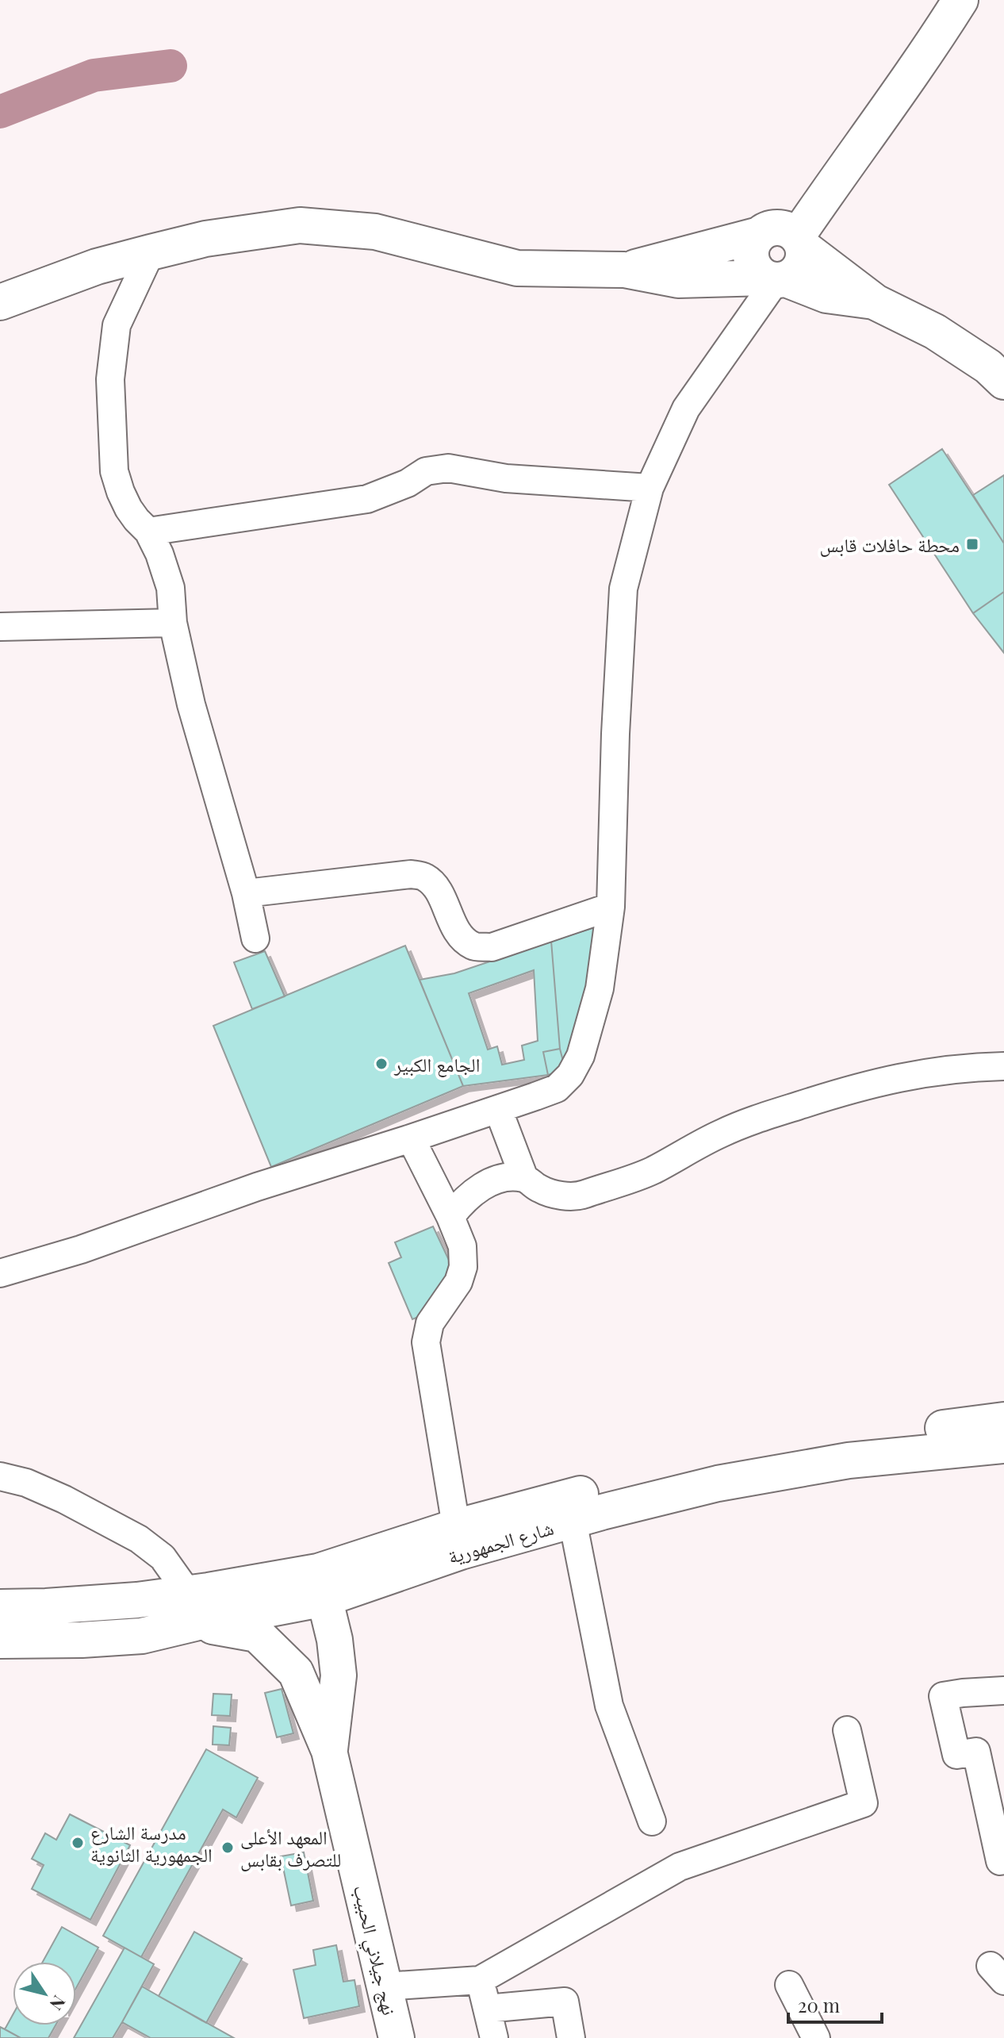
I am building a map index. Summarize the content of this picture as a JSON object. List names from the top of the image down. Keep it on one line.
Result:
{"streets":{"street":["شارع الجمهورية","نهج جيلاني الحبيب"]},"crossings":[["شارع الجمهورية","نهج جيلاني الحبيب"]],"places":{"transit":["محطة حافلات قابس"],"other":["الجامع الكبير","مدرسة الشارع الجمهورية الثانوية","المعهد الأعلى للتصرف بقابس"]},"scale_bar":"20 m","north":"bottom right"}
